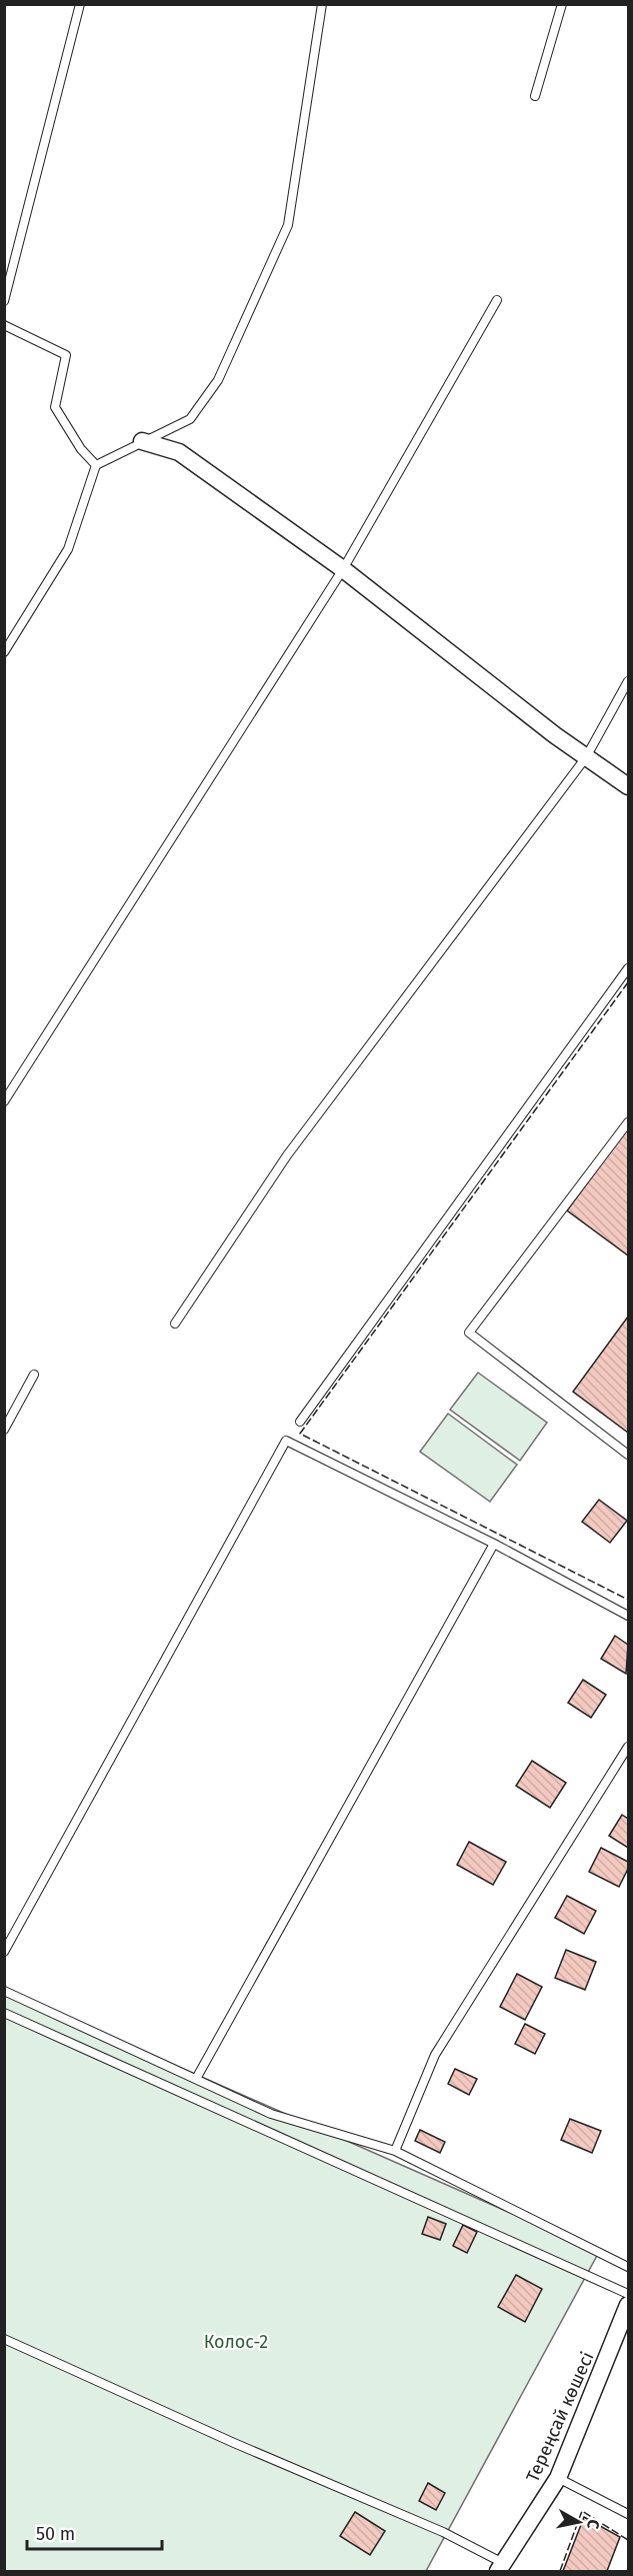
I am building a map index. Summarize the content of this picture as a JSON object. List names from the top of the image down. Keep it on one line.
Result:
{"streets":{"street":["Тереңсай көшесі"]},"parks":["Колос-2"],"scale_bar":"50 m","north":"right"}
